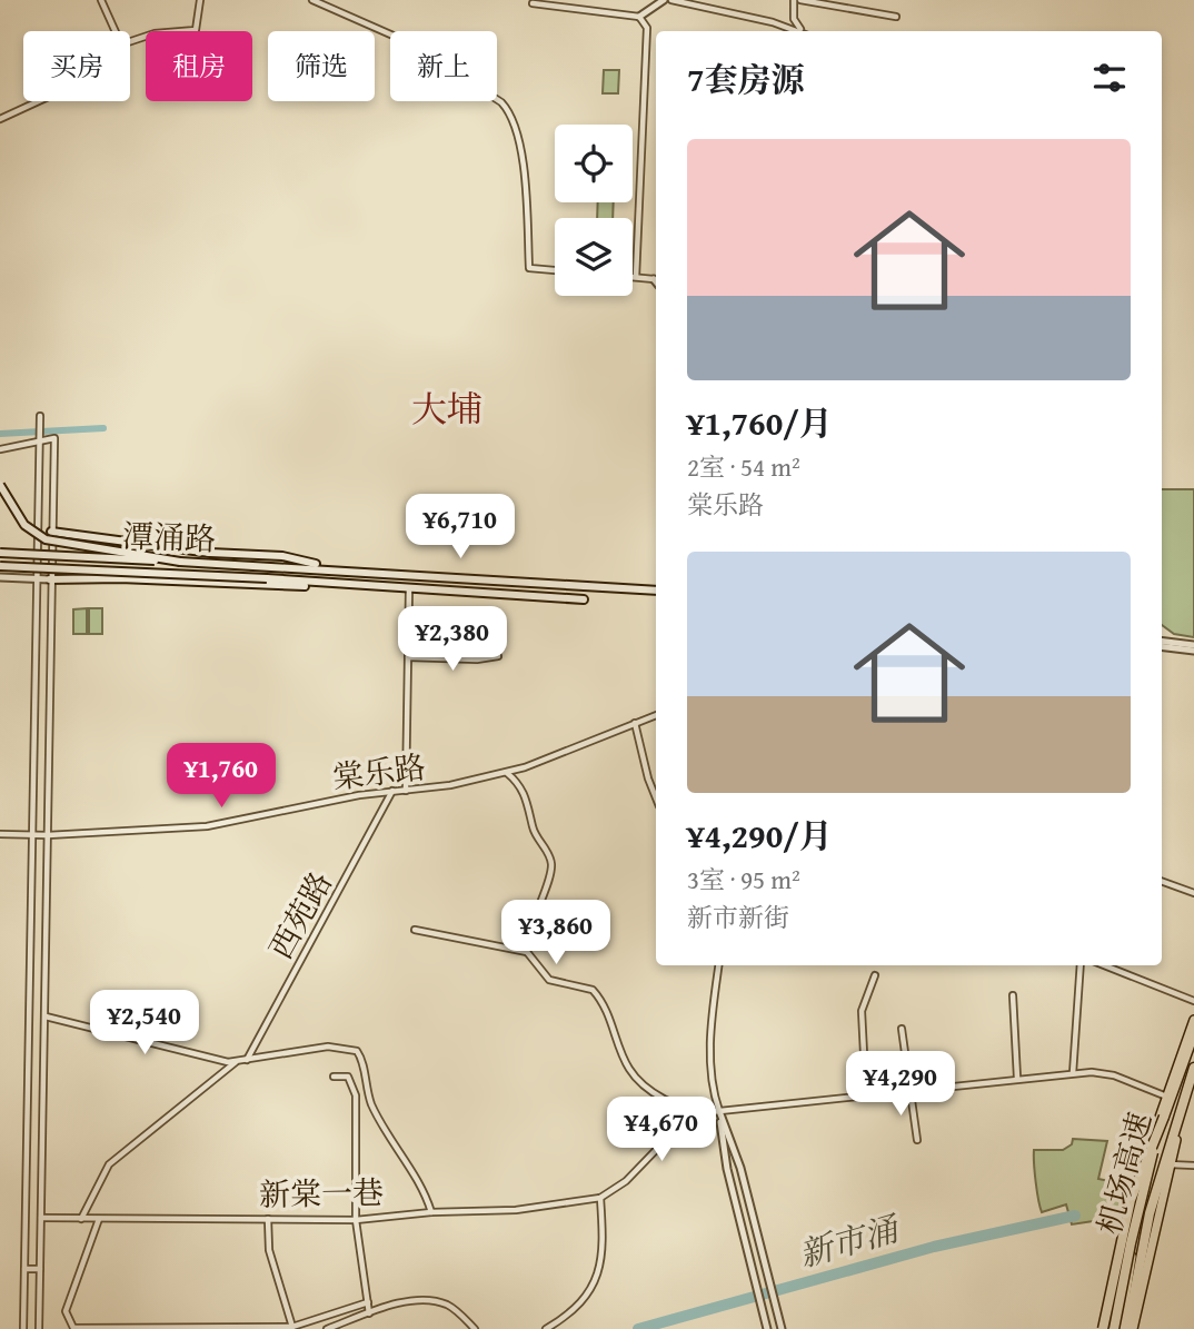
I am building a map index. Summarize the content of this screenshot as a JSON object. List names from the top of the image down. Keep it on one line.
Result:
{"streets":{"highway":["机场高速"],"main road":["潭涌路"],"street":["棠乐路","西苑路","新棠一巷"]},"crossings":[["棠乐路","西苑路"]],"districts":["大埔"],"water":["新市涌"],"page":{"chip":["买房","租房","筛选","新上"],"heading":"7套房源","list":[{"name":"¥1,760/月","note":"2室 · 54 m² · 棠乐路"},{"name":"¥4,290/月","note":"3室 · 95 m² · 新市新街"}],"price":["¥6,710","¥2,380","¥1,760","¥3,860","¥2,540","¥4,290","¥4,670"]}}
